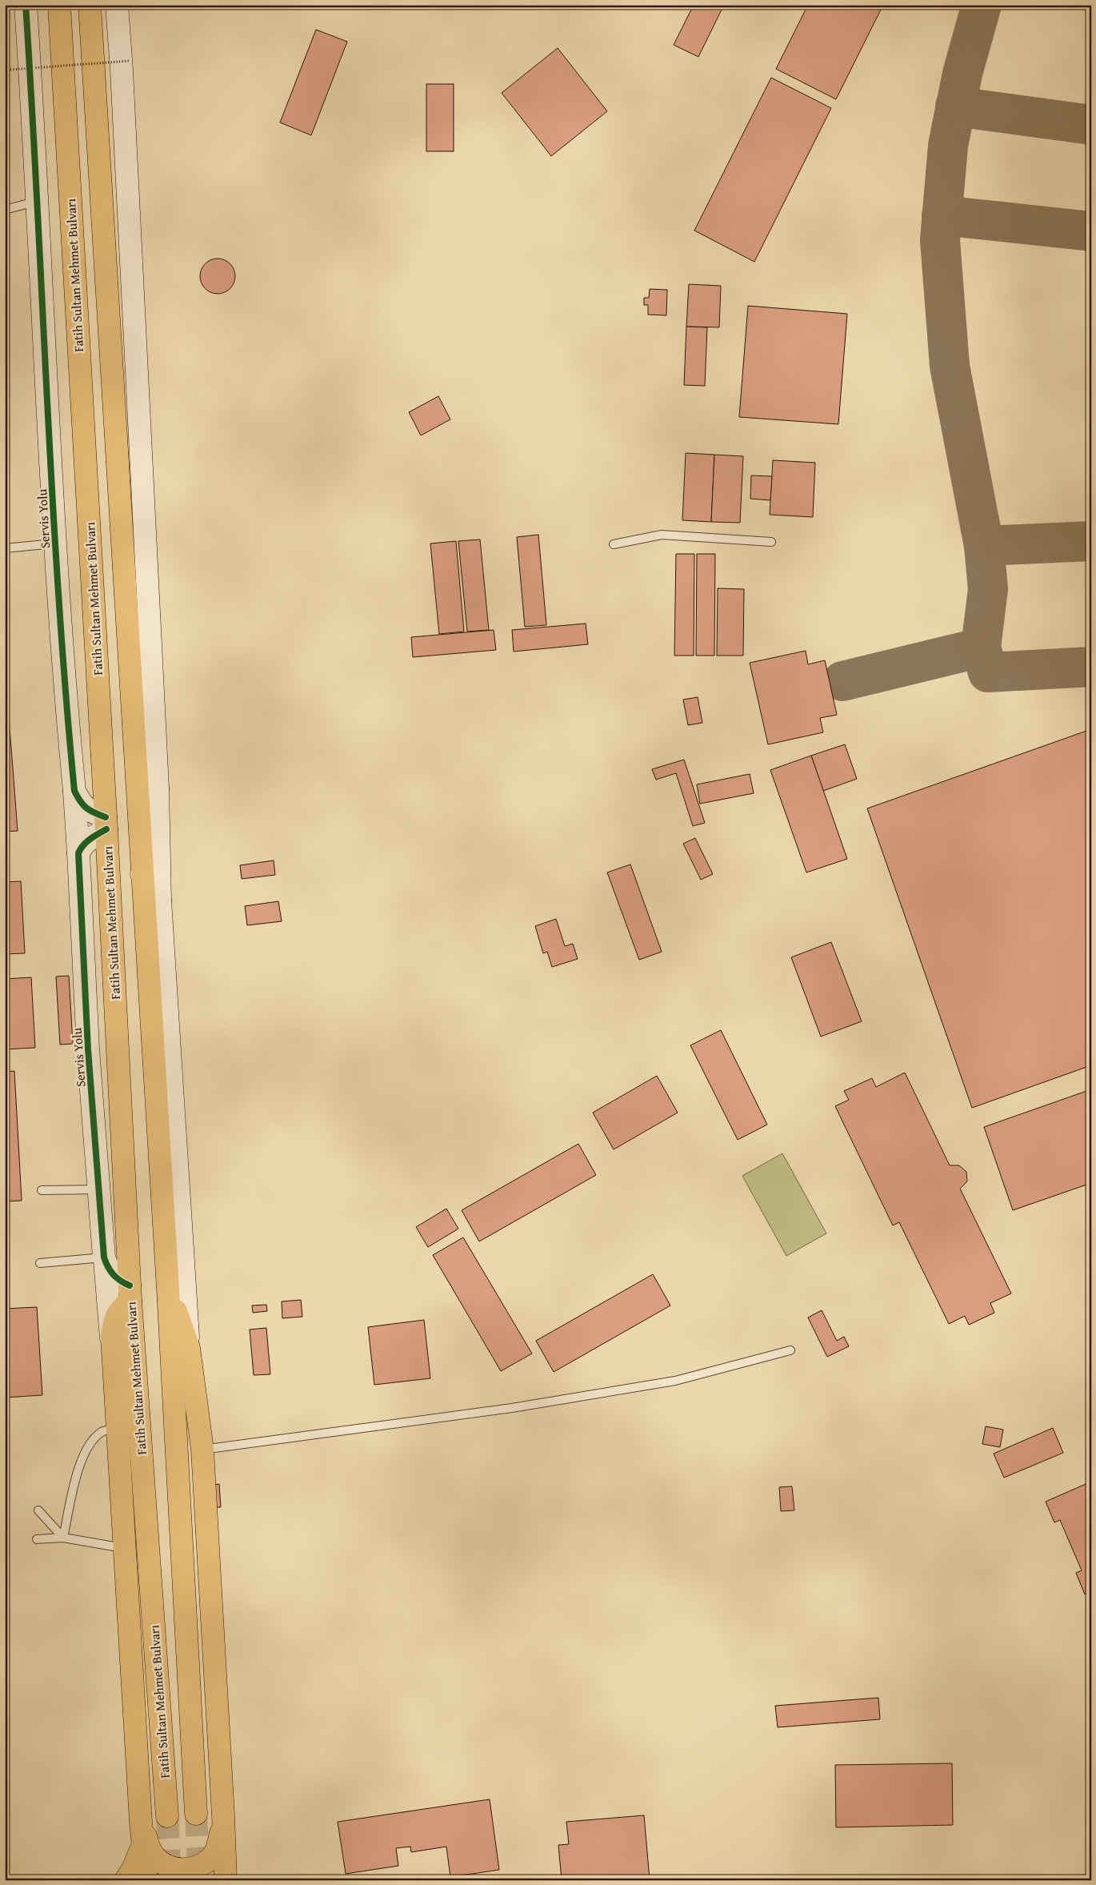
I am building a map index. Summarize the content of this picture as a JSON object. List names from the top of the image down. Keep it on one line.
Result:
{"streets":{"main road":["Fatih Sultan Mehmet Bulvarı"],"street":["Servis Yolu"]},"crossings":[["Fatih Sultan Mehmet Bulvarı","Servis Yolu"]]}
